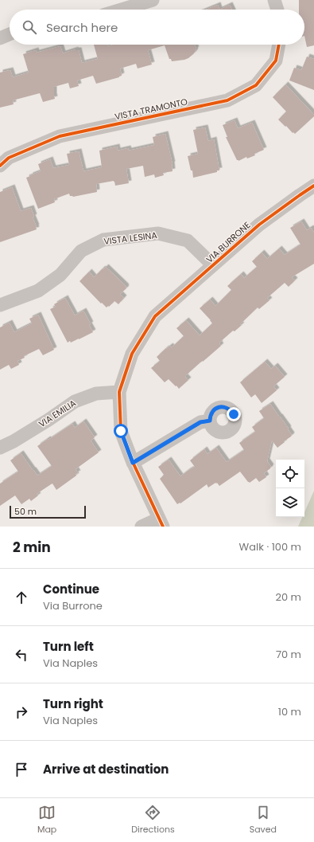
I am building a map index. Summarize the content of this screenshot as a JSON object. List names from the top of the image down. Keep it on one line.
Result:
{"streets":{"street":["VISTA TRAMONTO","VISTA LESINA","VIA BURRONE","VIA EMILIA"]},"crossings":[["VISTA LESINA","VIA BURRONE"],["VIA BURRONE","VIA EMILIA"]],"scale_bar":"50 m","page":{"search":"Search here","scale":"50 m","heading":["2 min","Walk · 100 m"],"list":[["Continue","Via Burrone","20 m"],["Turn left","Via Naples","70 m"],["Turn right","Via Naples","10 m"],"Arrive at destination"],"nav":["Map","Directions","Saved"]}}
